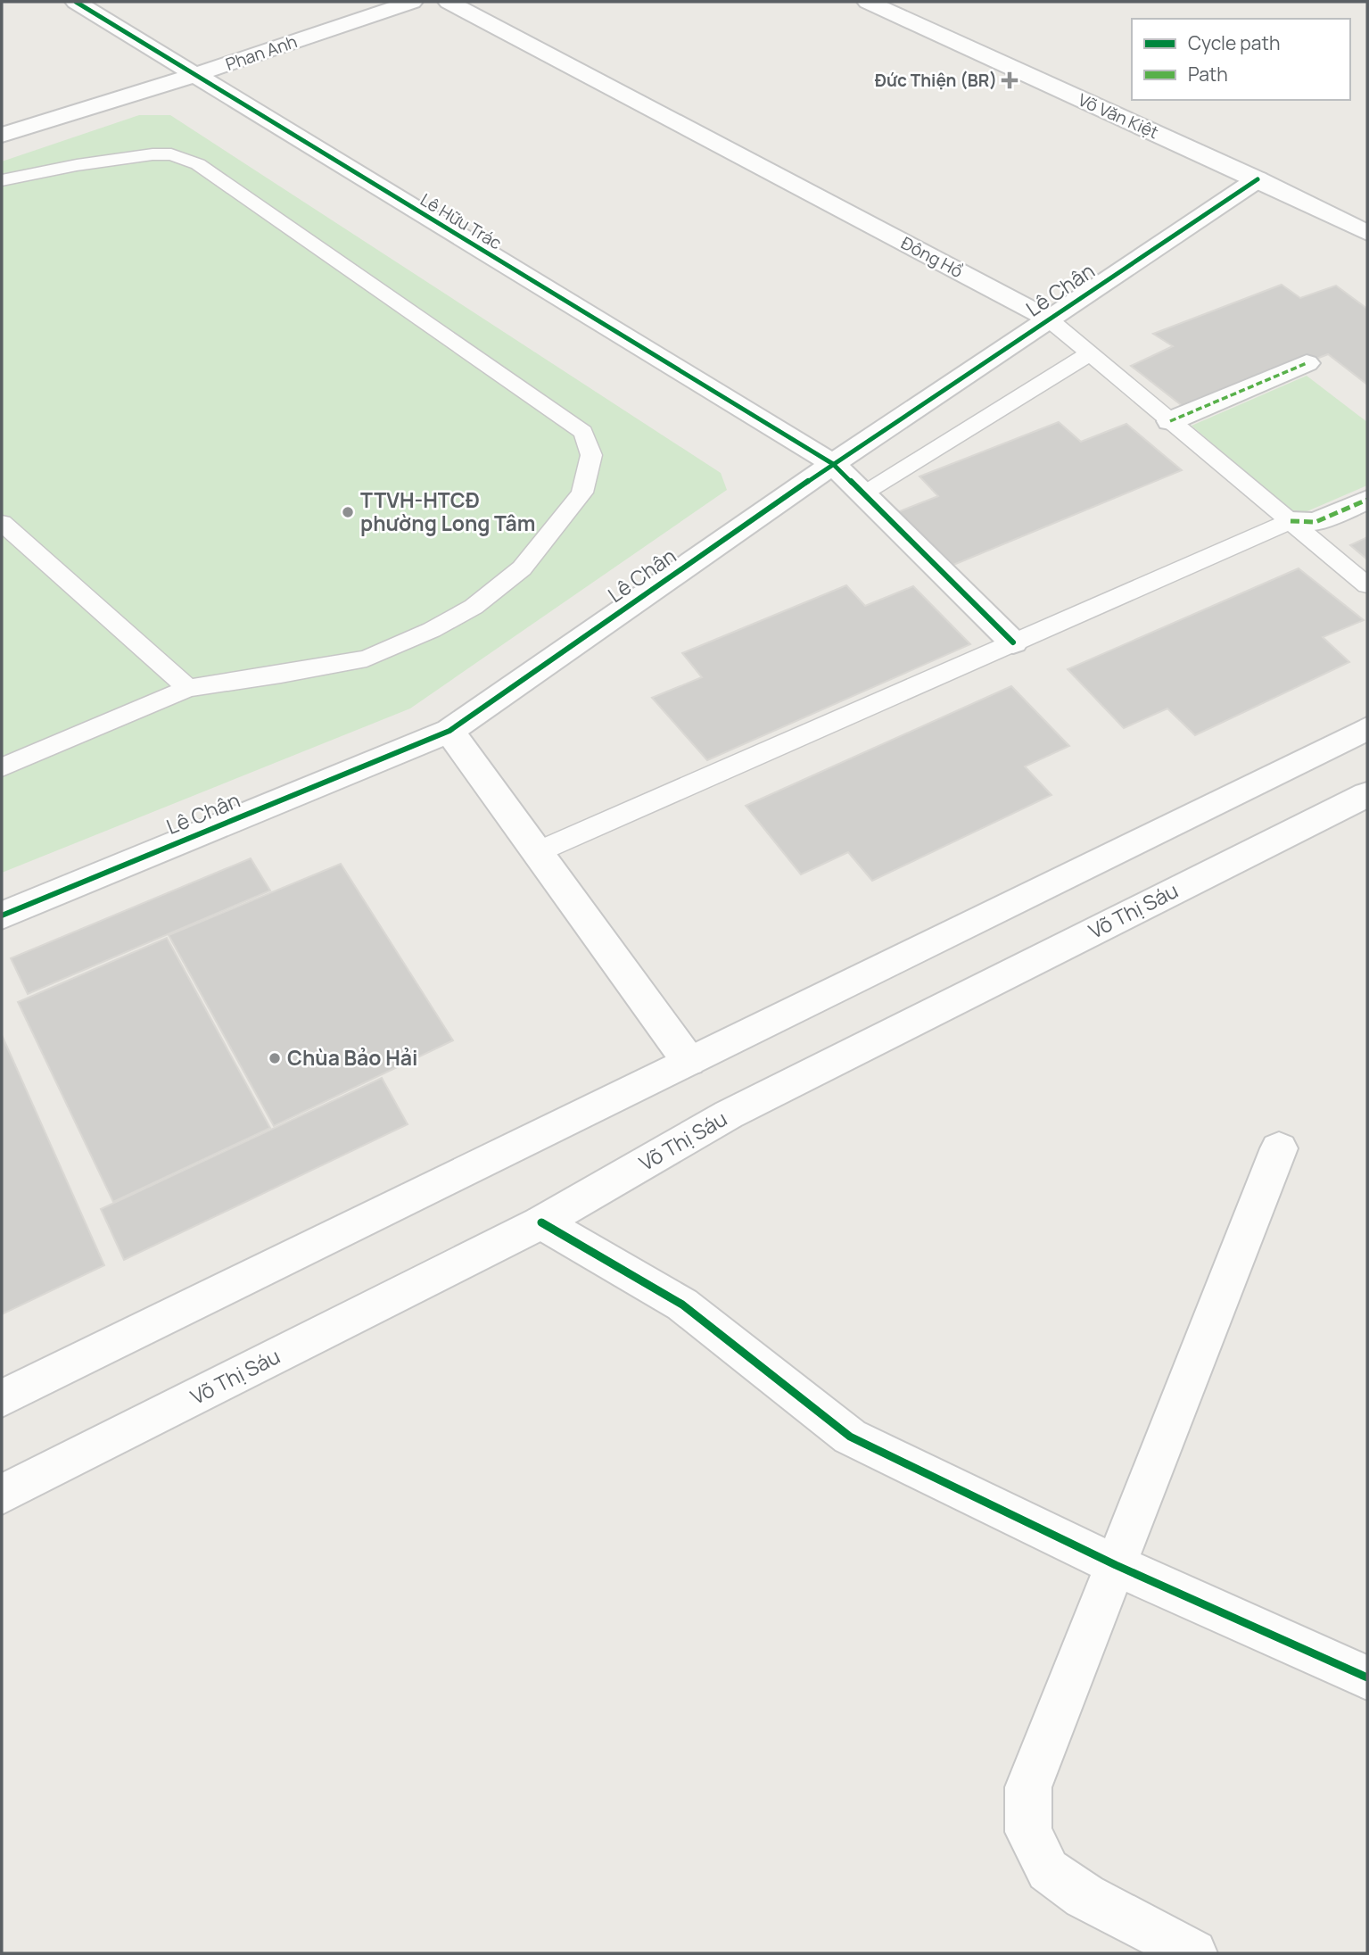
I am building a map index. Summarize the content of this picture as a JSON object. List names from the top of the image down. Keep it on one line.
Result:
{"streets":{"street":["Phan Anh","Võ Văn Kiệt","Lê Hữu Trác","Đông Hồ","Lê Chân","Võ Thị Sáu"]},"crossings":[["Phan Anh","Lê Hữu Trác"],["Võ Văn Kiệt","Lê Chân"],["Lê Hữu Trác","Lê Chân"],["Đông Hồ","Lê Chân"]],"places":{"health":["Đức Thiện (BR)"],"other":["TTVH-HTCĐ phường Long Tâm","Chùa Bảo Hải"]},"legend":["Cycle path","Path"]}
